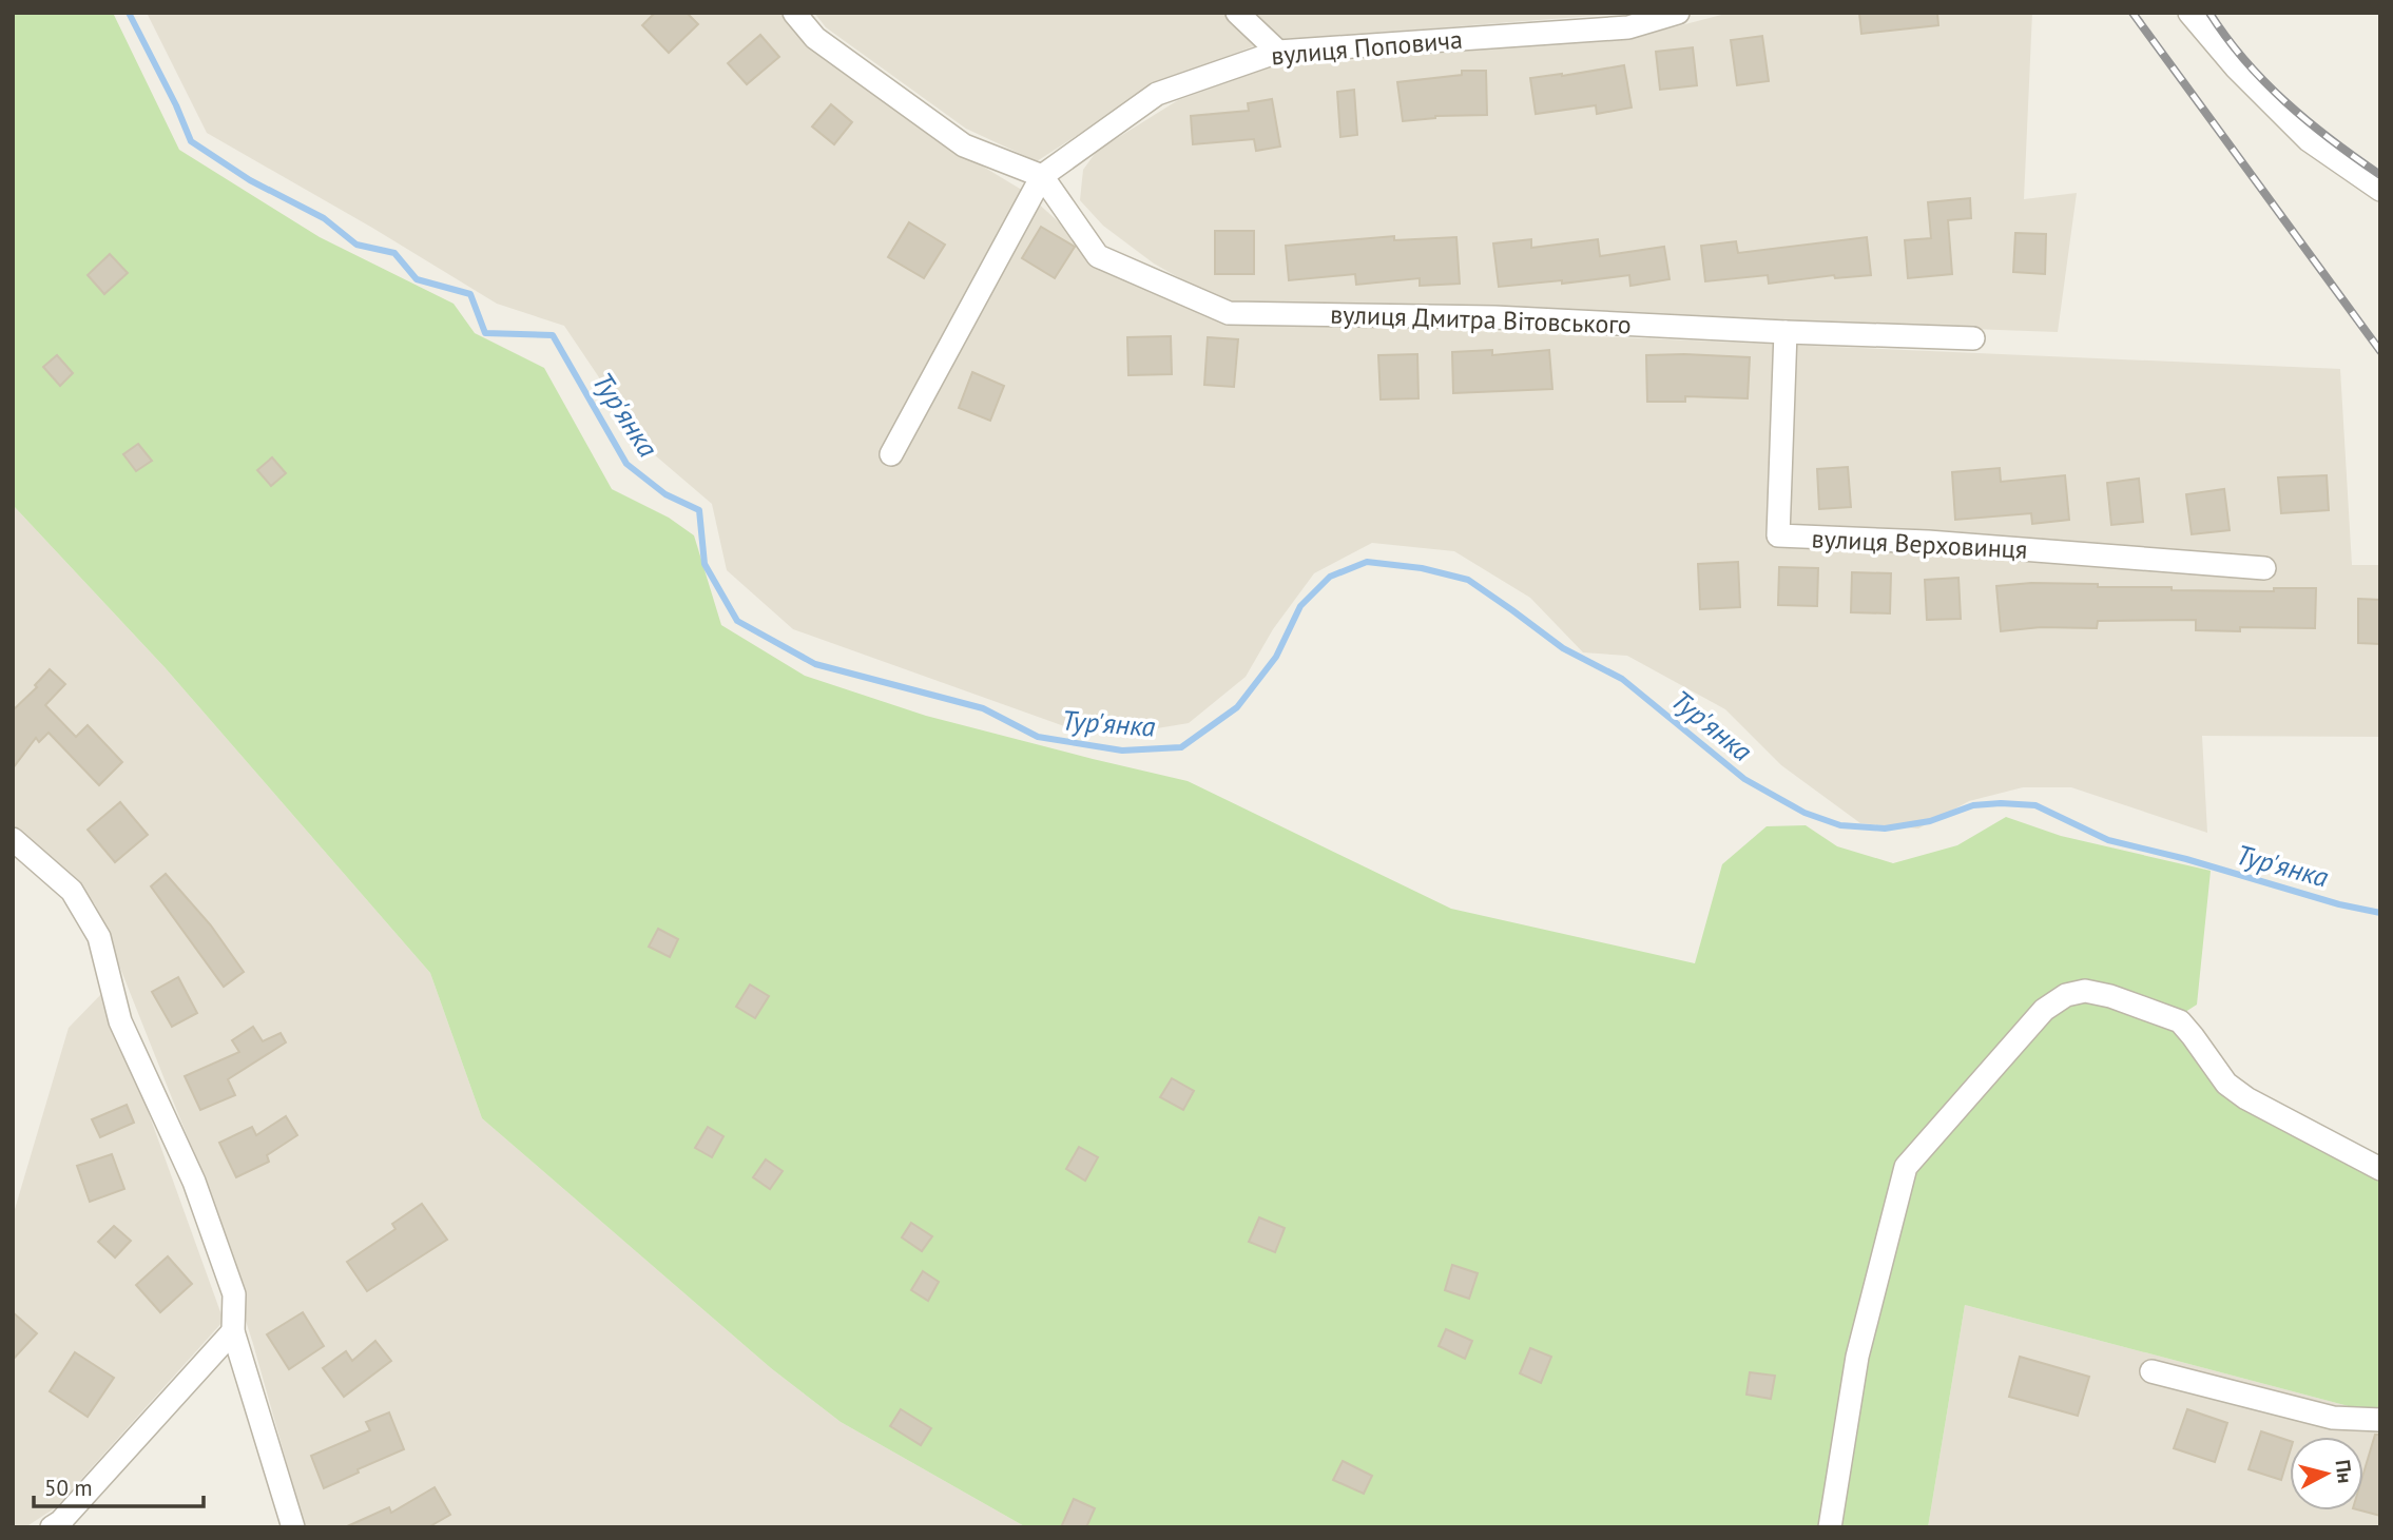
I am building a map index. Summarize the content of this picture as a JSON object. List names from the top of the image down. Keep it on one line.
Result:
{"streets":{"street":["вулиця Поповича","вулиця Дмитра Вітовського","вулиця Верховинця"]},"crossings":[["вулиця Поповича","вулиця Дмитра Вітовського"],["вулиця Дмитра Вітовського","вулиця Верховинця"]],"water":["Тур'янка"],"scale_bar":"50 m","north":"right"}
